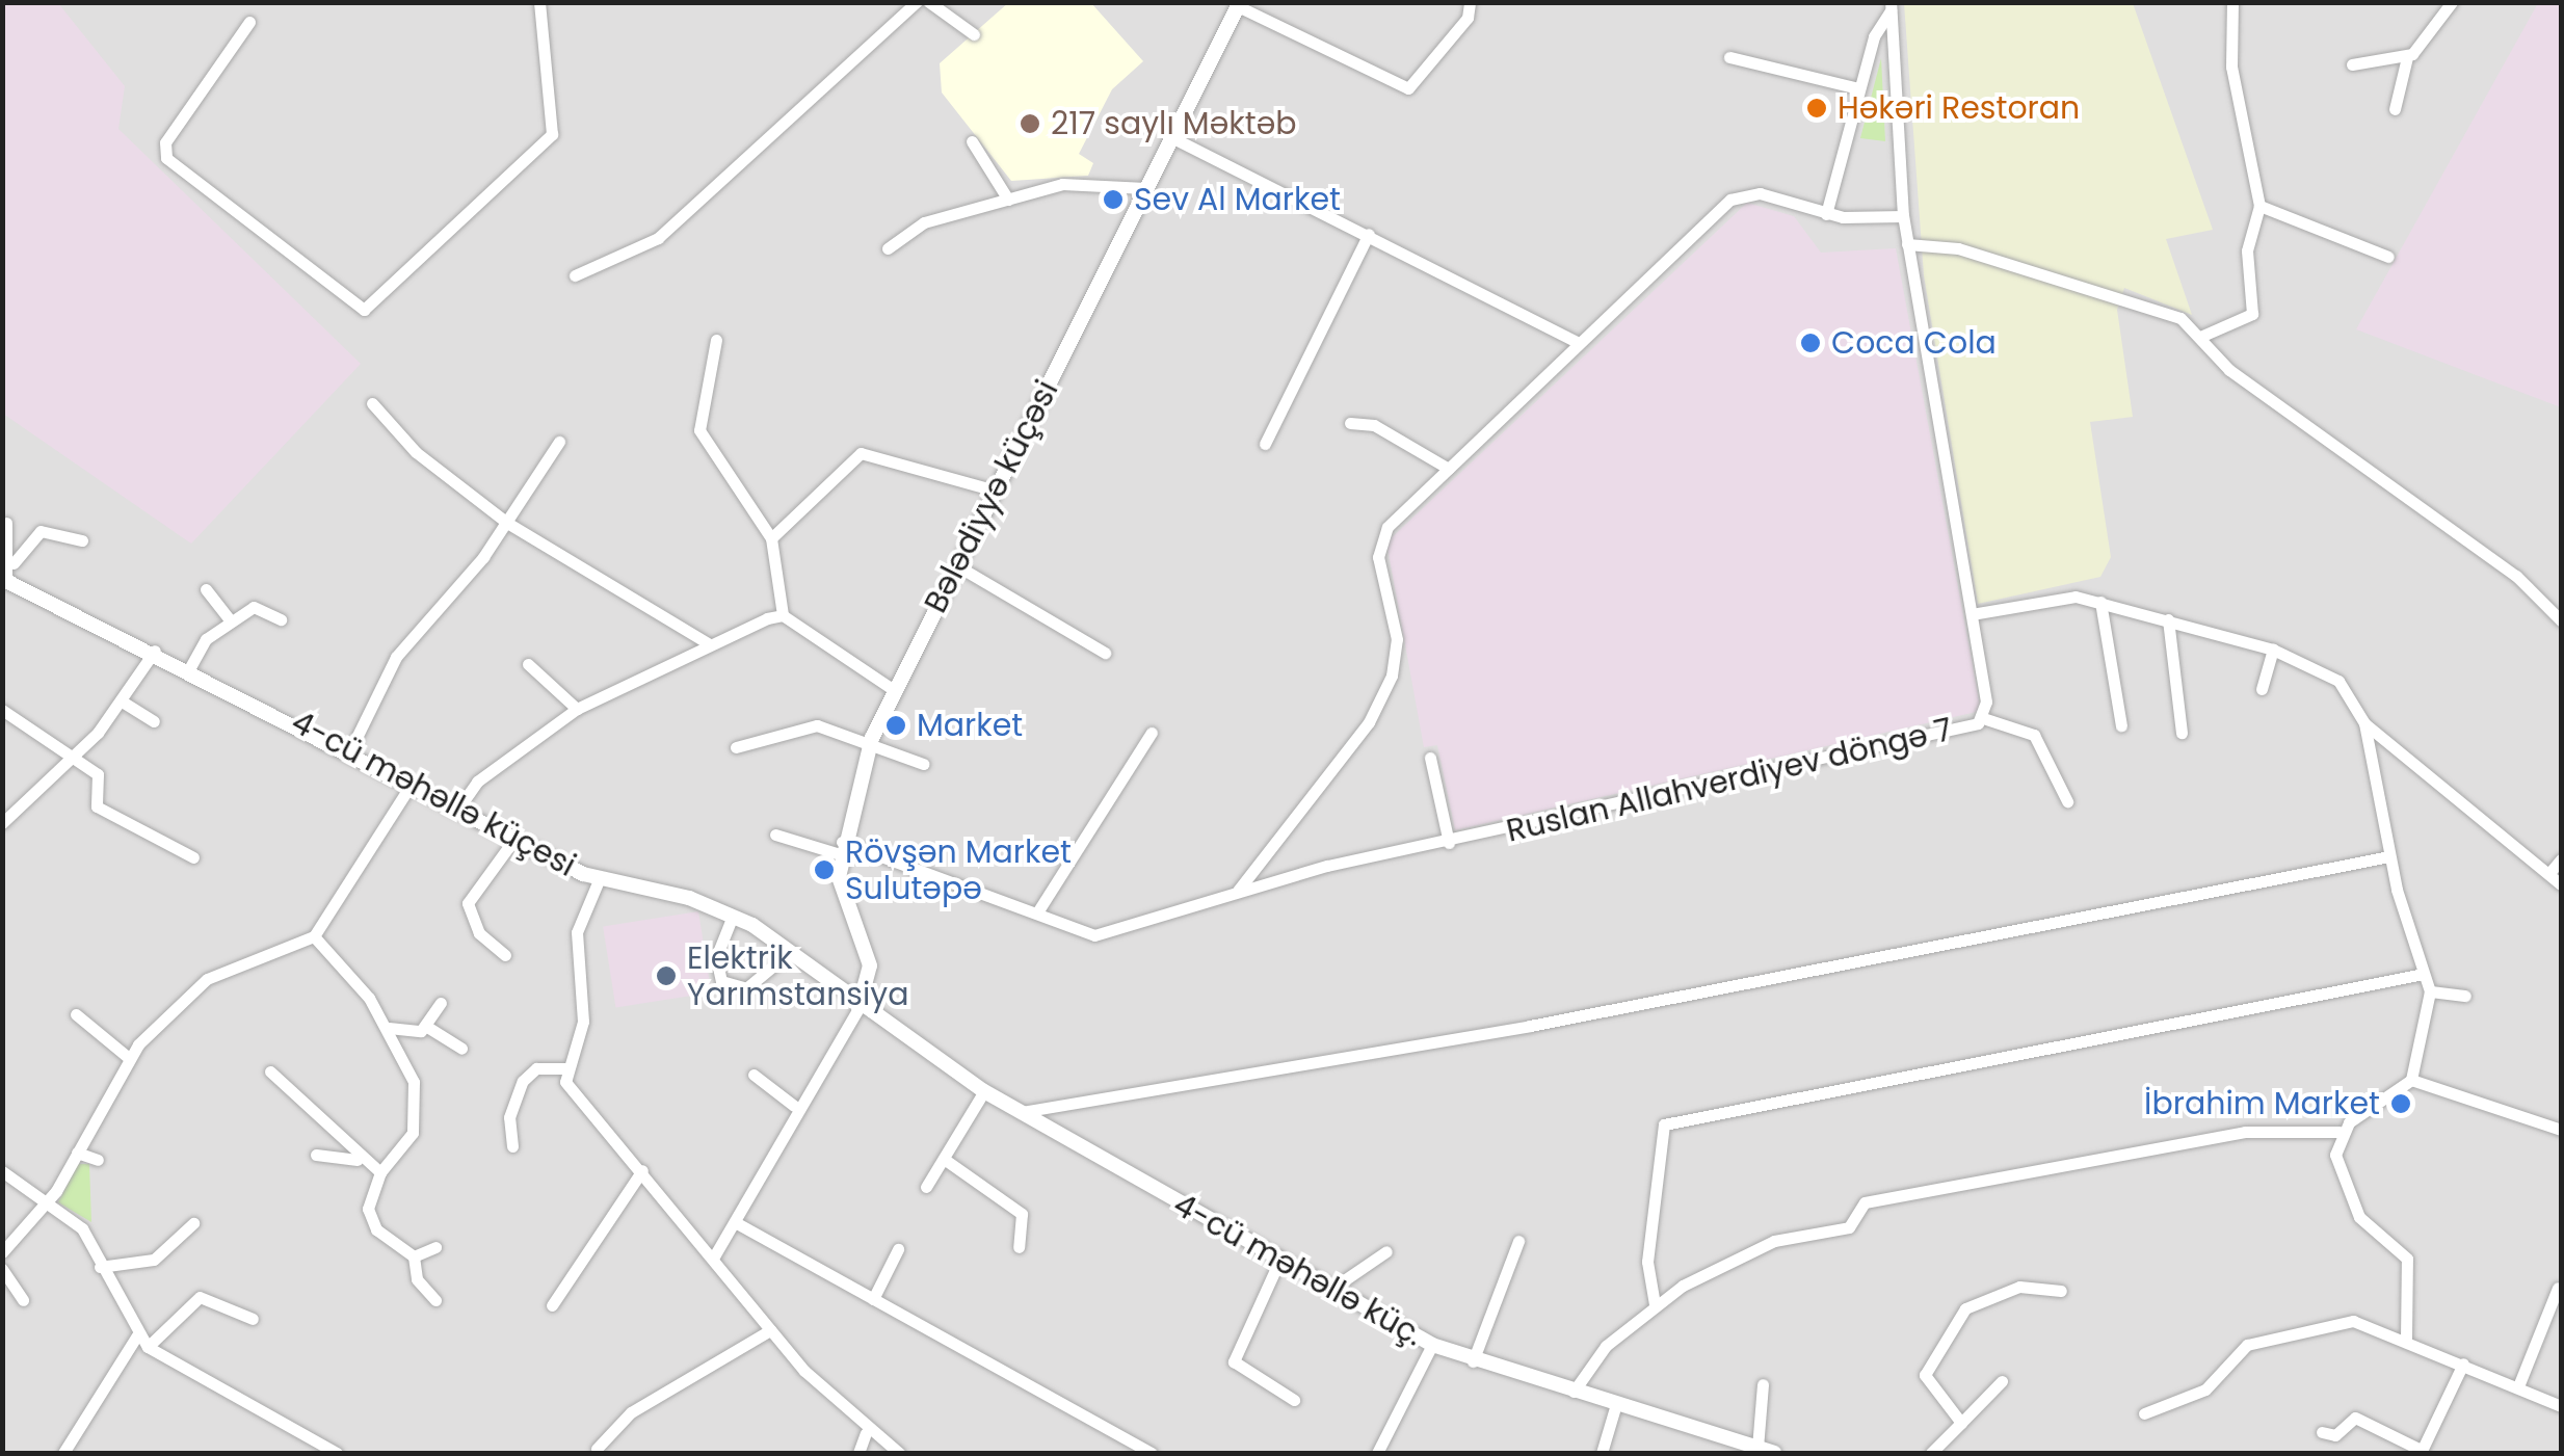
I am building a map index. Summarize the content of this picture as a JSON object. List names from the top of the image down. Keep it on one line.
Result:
{"streets":{"street":["Bələdiyyə küçəsi","Ruslan Allahverdiyev döngə 7","4-cü məhəllə küçesi","4-cü məhəllə küç."]},"crossings":[["Bələdiyyə küçəsi","Ruslan Allahverdiyev döngə 7"],["Bələdiyyə küçəsi","4-cü məhəllə küçesi"],["Bələdiyyə küçəsi","4-cü məhəllə küç."],["4-cü məhəllə küçesi","4-cü məhəllə küç."]],"places":["Həkəri Restoran","217 saylı Məktəb","Sev Al Market","Coca Cola","Market","Rövşən Market Sulutəpə","Elektrik Yarımstansiya","İbrahim Market"]}
